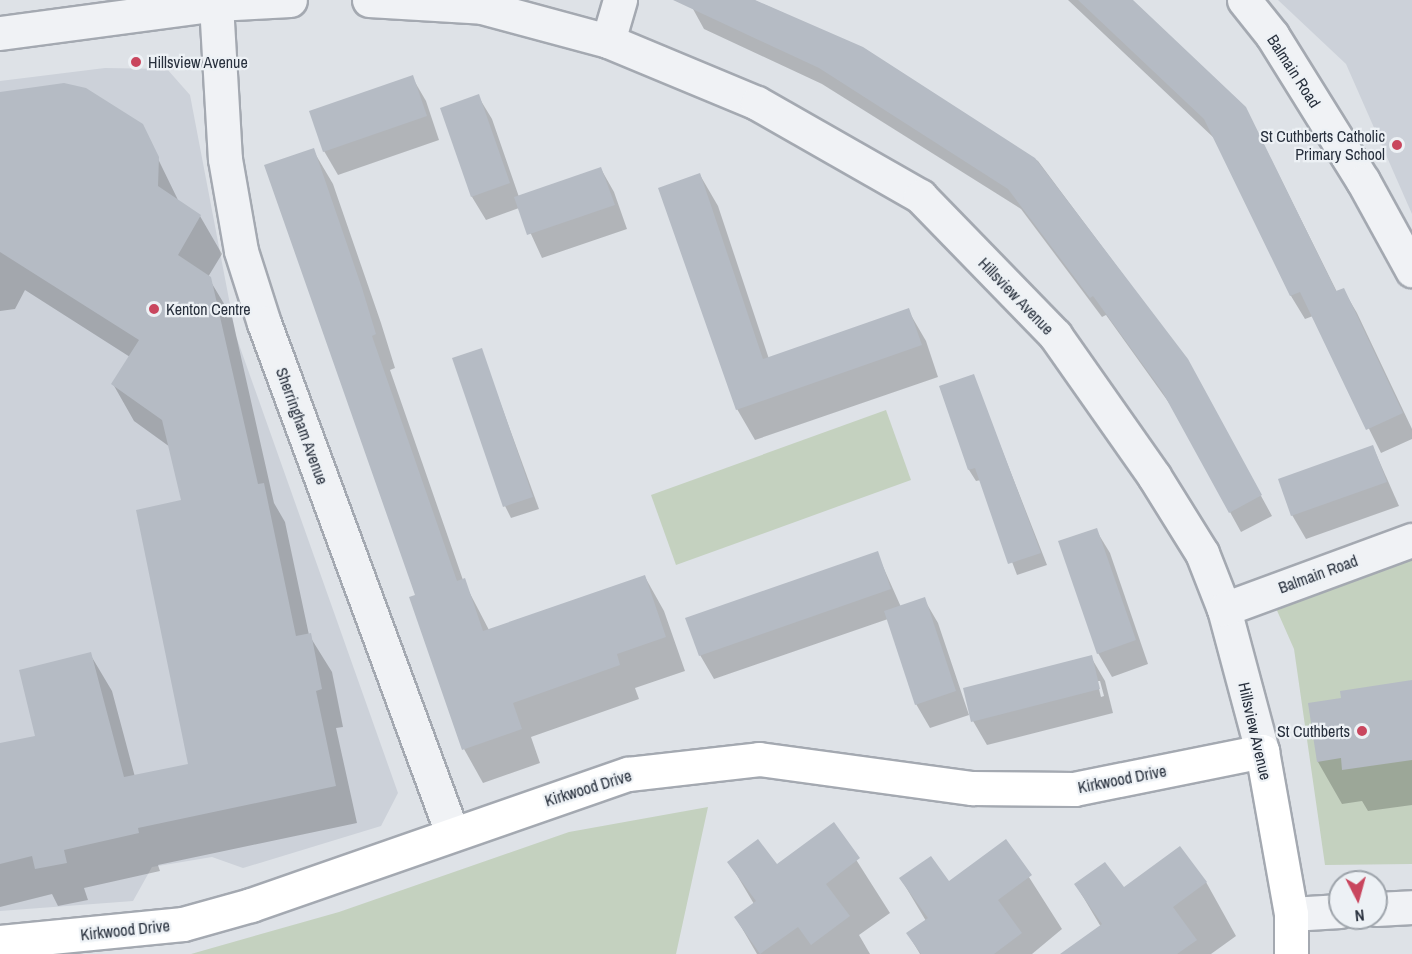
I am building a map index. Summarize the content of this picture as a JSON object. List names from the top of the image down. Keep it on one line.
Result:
{"streets":{"street":["Balmain Road","Hillsview Avenue","Sherringham Avenue","Kirkwood Drive"]},"crossings":[["Balmain Road","Hillsview Avenue"],["Hillsview Avenue","Kirkwood Drive"],["Sherringham Avenue","Kirkwood Drive"]],"places":["Hillsview Avenue","St Cuthberts Catholic Primary School","Kenton Centre","St Cuthberts"],"north":"bottom"}
